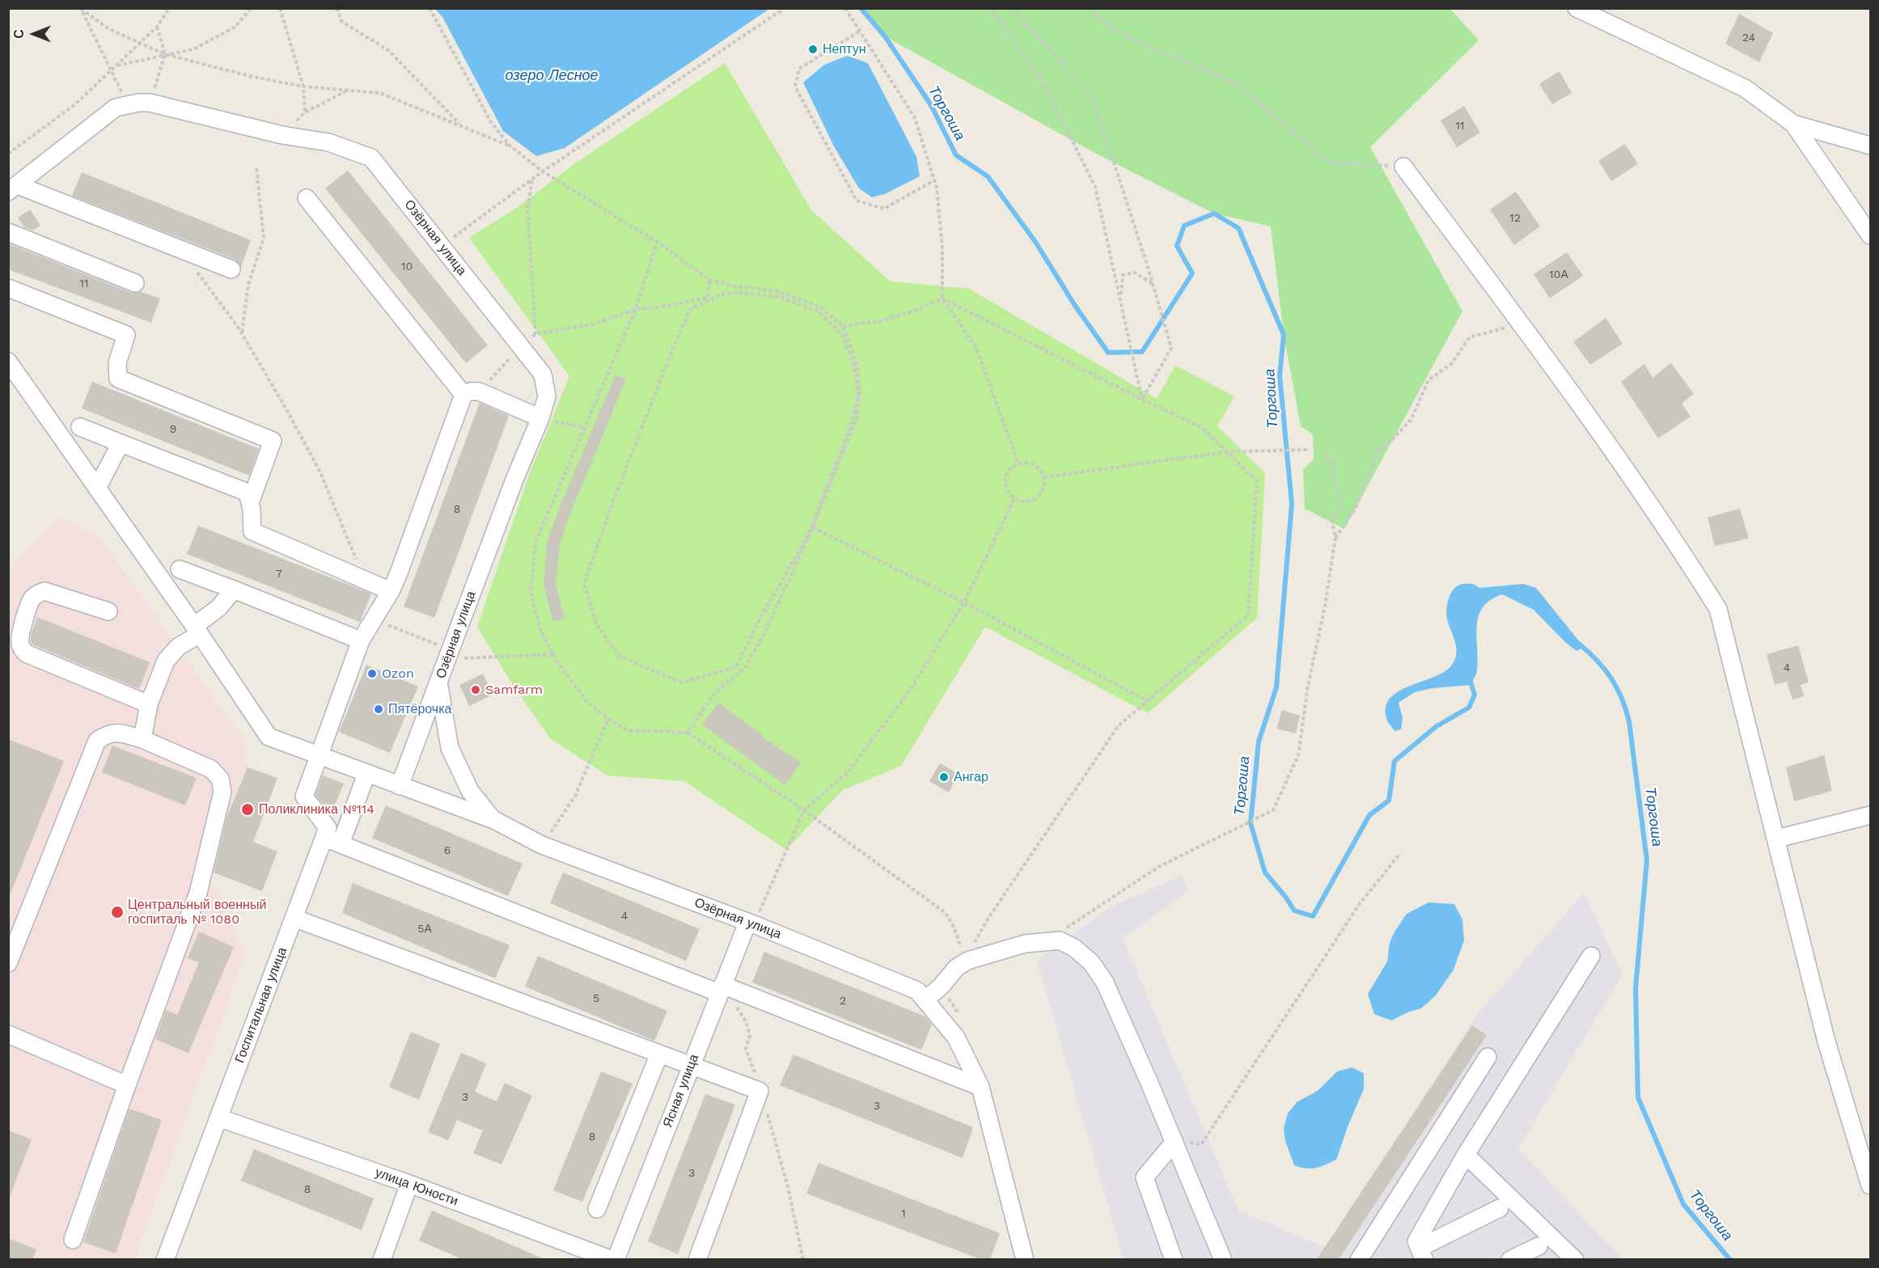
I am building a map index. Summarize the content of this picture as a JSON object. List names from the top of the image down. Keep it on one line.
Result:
{"streets":{"street":["Озёрная улица","Госпитальная улица","Ясная улица","улица Юности"]},"crossings":[["Озёрная улица","Ясная улица"],["Госпитальная улица","улица Юности"],["Ясная улица","улица Юности"]],"water":["озеро Лесное","Торгоша"],"places":["Нептун","Ozon","Samfarm","Пятёрочка","Ангар","Поликлиника №114","Центральный военный госпиталь № 1080"],"house_numbers":["24","11","12","10","10А","11","9","8","7","4","6","4","5А","5","2","3","3","8","3","8","1"],"north":"left"}
